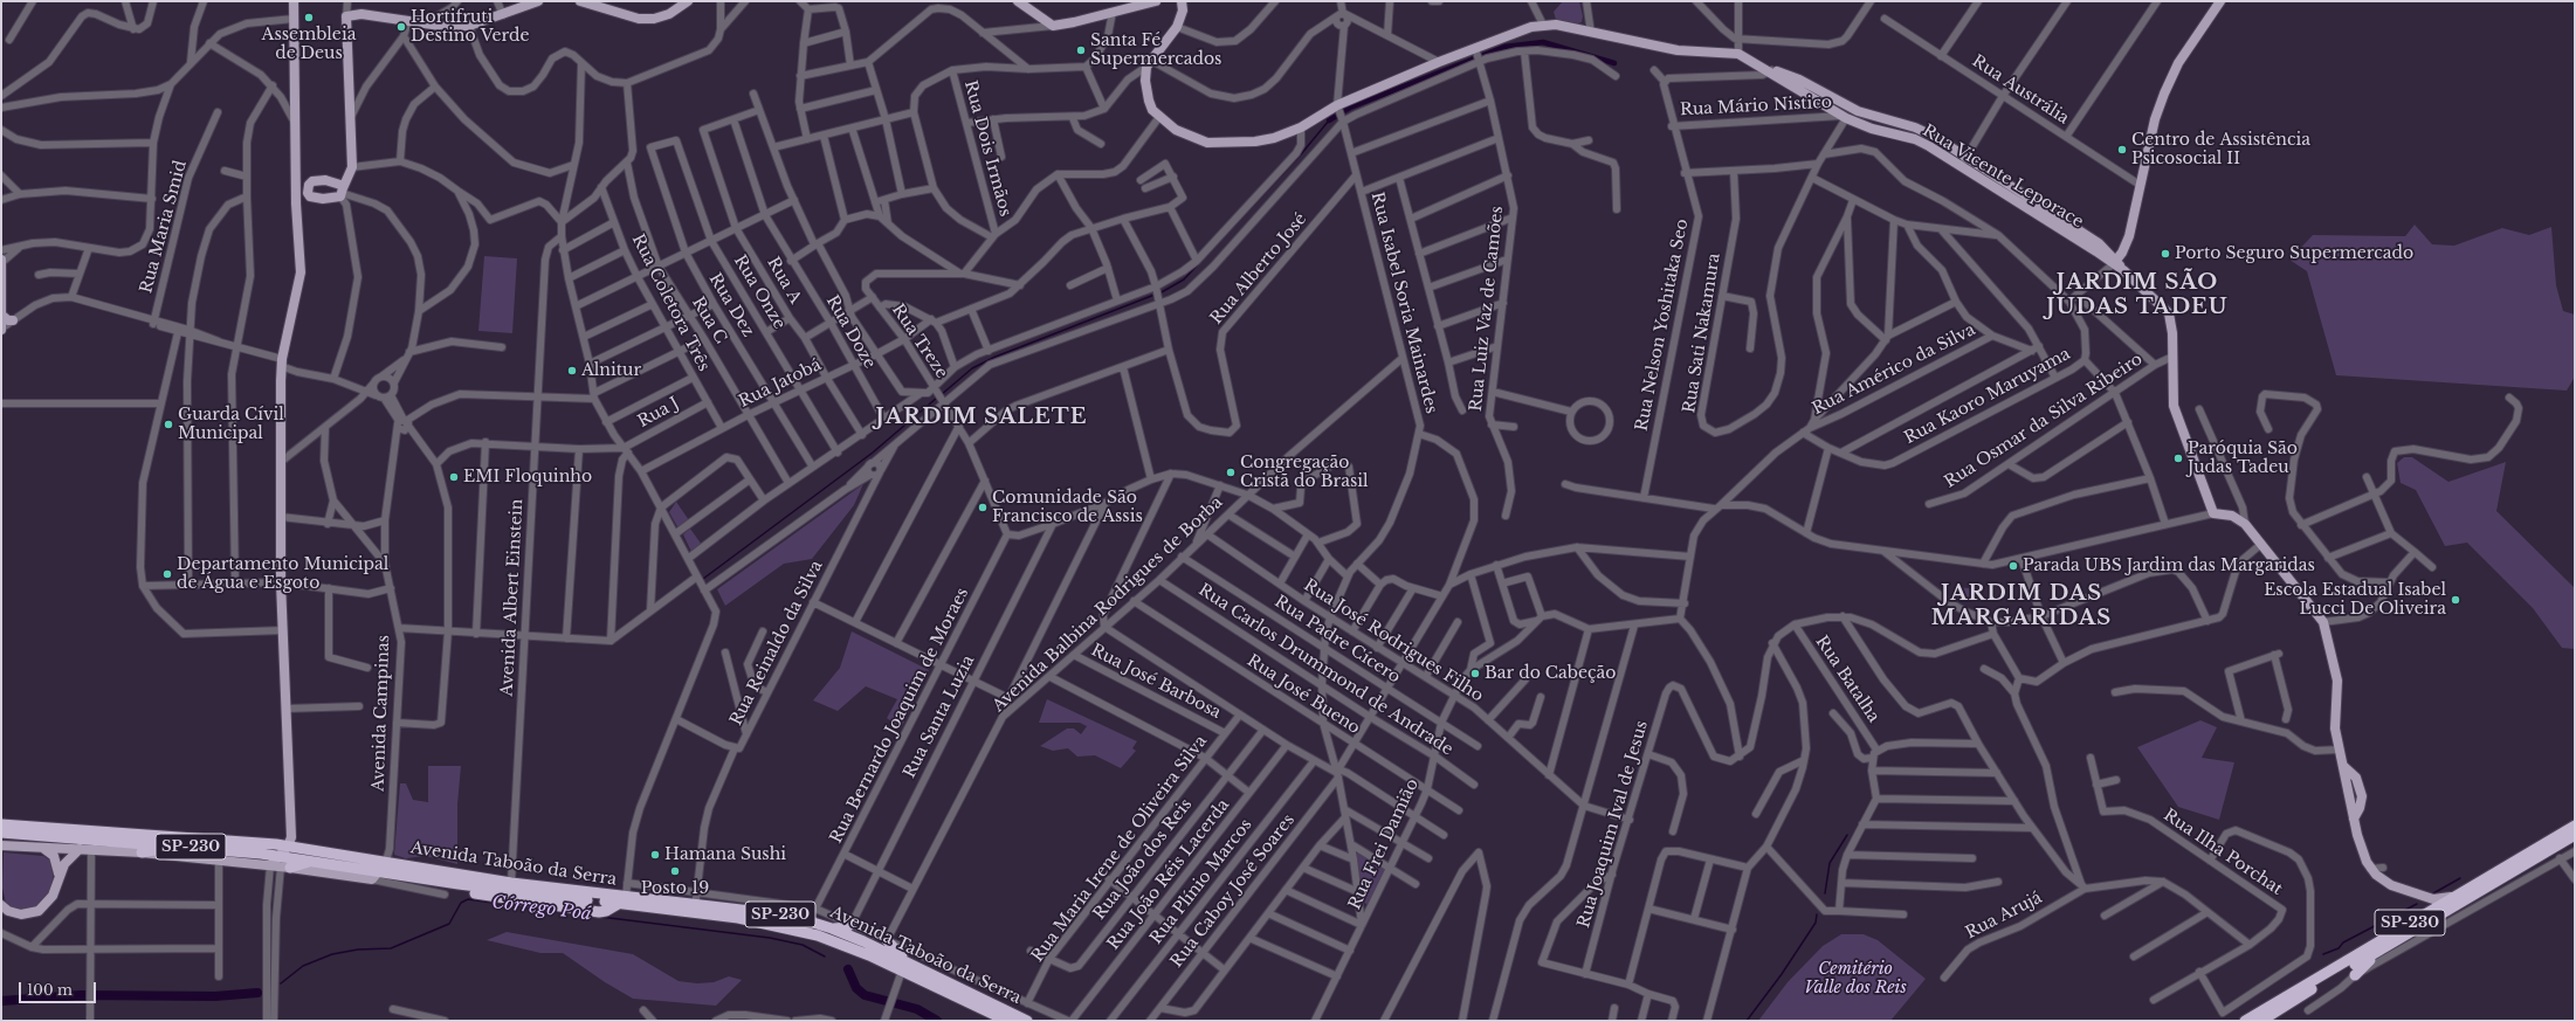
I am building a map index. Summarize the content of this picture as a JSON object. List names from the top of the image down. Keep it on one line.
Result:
{"streets":{"highway":["SP-230","Avenida Taboão da Serra"],"main road":["Rua Vicente Leporace"],"street":["Rua Austrália","Rua Mário Nistico","Rua Dois Irmãos","Rua Maria Smid","Rua Alberto José","Rua A","Rua Onze","Rua Coletora Três","Rua Isabel Soria Mainardes","Rua Dez","Rua Luiz Vaz de Camões","Rua C","Rua Nelson Yoshitaka Seo","Rua Doze","Rua Sati Nakamura","Rua Treze","Rua Américo da Silva","Rua Jatobá","Rua Kaoro Maruyama","Rua J","Rua Osmar da Silva Ribeiro","Avenida Albert Einstein","Avenida Balbina Rodrigues de Borba","Rua Padre Cícero","Rua José Rodrigues Filho","Rua Reinaldo da Silva","Rua Carlos Drummond de Andrade","Rua Batalha","Rua José Barbosa","Rua José Bueno","Avenida Campinas","Rua Bernardo Joaquim de Moraes","Rua Santa Luzia","Rua Joaquim Ival de Jesus","Rua Frei Damião","Rua Maria Irene de Oliveira Silva","Rua Ilha Porchat","Rua João dos Reis","Rua João Réis Lacerda","Rua Plínio Marcos","Rua Caboy José Soares","Rua Arujá"]},"crossings":[["Rua Mário Nistico","Rua Vicente Leporace"],["Rua Mário Nistico","Rua Nelson Yoshitaka Seo"],["Rua Mário Nistico","Rua Sati Nakamura"],["Rua Vicente Leporace","Rua Sati Nakamura"],["Rua Vicente Leporace","Rua Osmar da Silva Ribeiro"],["Rua Alberto José","Rua Isabel Soria Mainardes"],["Rua Alberto José","Rua Jatobá"],["Rua A","Rua Doze"],["Rua A","Rua Treze"],["Rua A","Rua Jatobá"],["Rua Onze","Rua Dez"],["Rua Onze","Rua Jatobá"],["Rua Coletora Três","Rua Jatobá"],["Rua Coletora Três","Rua J"],["Rua Isabel Soria Mainardes","Rua Padre Cícero"],["Rua Isabel Soria Mainardes","Rua José Rodrigues Filho"],["Rua Isabel Soria Mainardes","Rua Carlos Drummond de Andrade"],["Rua Isabel Soria Mainardes","Rua José Bueno"],["Rua Isabel Soria Mainardes","Rua Frei Damião"],["Rua Isabel Soria Mainardes","Rua Caboy José Soares"],["Rua Dez","Rua Jatobá"],["Rua C","Rua Jatobá"],["Rua Doze","Rua Treze"],["Rua Doze","Rua Jatobá"],["Rua Sati Nakamura","Rua Kaoro Maruyama"],["Rua Treze","Rua Jatobá"],["Rua Treze","Avenida Balbina Rodrigues de Borba"],["Rua Treze","Rua Bernardo Joaquim de Moraes"],["Rua Américo da Silva","Rua Kaoro Maruyama"],["Avenida Albert Einstein","Avenida Taboão da Serra"],["Avenida Balbina Rodrigues de Borba","Rua Padre Cícero"],["Avenida Balbina Rodrigues de Borba","Rua José Rodrigues Filho"],["Avenida Balbina Rodrigues de Borba","Rua Carlos Drummond de Andrade"],["Avenida Balbina Rodrigues de Borba","Rua José Barbosa"],["Avenida Balbina Rodrigues de Borba","Rua José Bueno"],["Avenida Balbina Rodrigues de Borba","Rua Bernardo Joaquim de Moraes"],["Avenida Balbina Rodrigues de Borba","Rua Santa Luzia"],["Rua Padre Cícero","Rua Frei Damião"],["Rua Padre Cícero","Rua Caboy José Soares"],["Rua José Rodrigues Filho","Rua Joaquim Ival de Jesus"],["Rua José Rodrigues Filho","Rua Frei Damião"],["Rua José Rodrigues Filho","Rua Caboy José Soares"],["Rua Carlos Drummond de Andrade","Rua Frei Damião"],["Rua Carlos Drummond de Andrade","Rua Caboy José Soares"],["Rua José Barbosa","Rua Maria Irene de Oliveira Silva"],["Rua José Bueno","Rua Frei Damião"],["Rua José Bueno","Rua Caboy José Soares"],["Avenida Campinas","Avenida Taboão da Serra"],["Rua Maria Irene de Oliveira Silva","Rua João dos Reis"]],"districts":["JARDIM SÃO JUDAS TADEU","JARDIM SALETE","JARDIM DAS MARGARIDAS"],"water":["Córrego Poá"],"parks":["Cemitério Valle dos Reis"],"places":["Assembleia de Deus","Hortifruti Destino Verde","Santa Fé Supermercados","Centro de Assistência Psicosocial II","Porto Seguro Supermercado","Alnitur","Guarda Cívil Municipal","Paróquia São Judas Tadeu","Congregação Cristã do Brasil","EMI Floquinho","Comunidade São Francisco de Assis","Parada UBS Jardim das Margaridas","Departamento Municipal de Água e Esgoto","Escola Estadual Isabel Lucci De Oliveira","Bar do Cabeção","Hamana Sushi","Posto 19"],"scale_bar":"100 m"}
